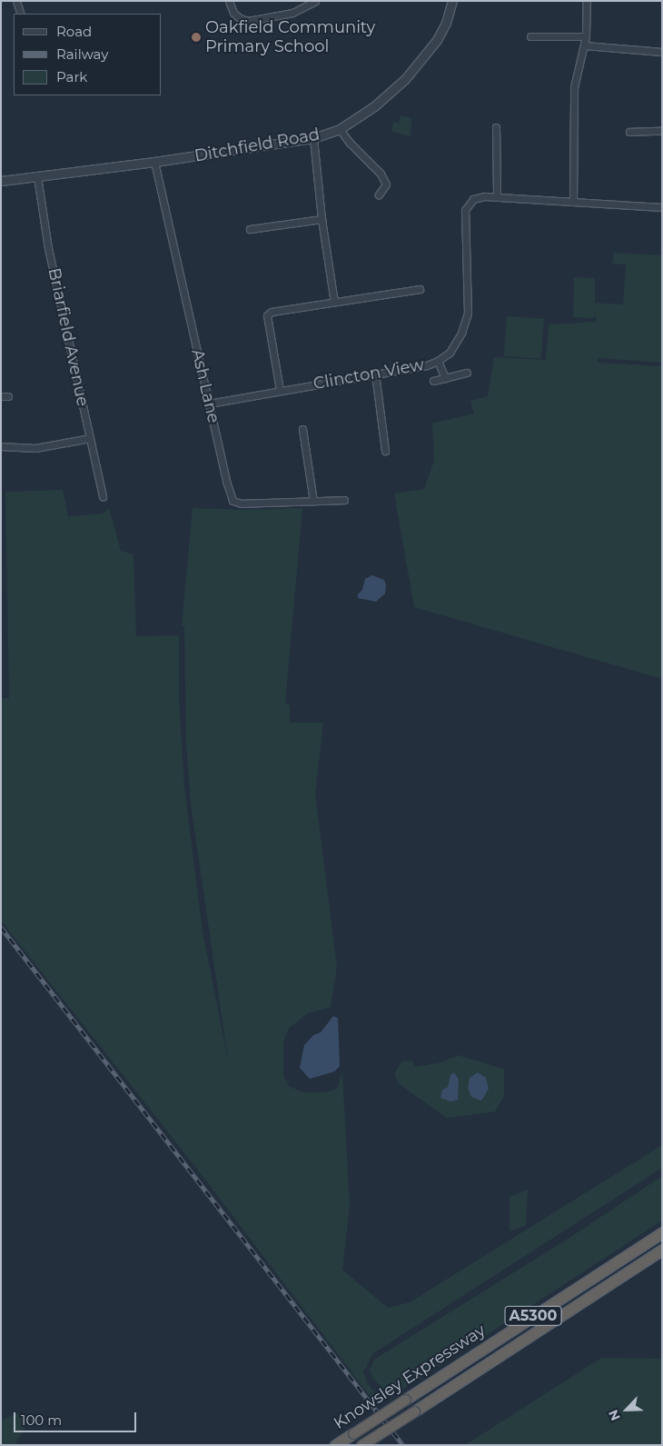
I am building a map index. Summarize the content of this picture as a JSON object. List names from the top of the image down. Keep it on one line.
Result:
{"streets":{"highway":["A5300","Knowsley Expressway"],"street":["Ditchfield Road","Briarfield Avenue","Clincton View","Ash Lane"]},"crossings":[["Ditchfield Road","Briarfield Avenue"],["Ditchfield Road","Ash Lane"],["Clincton View","Ash Lane"]],"places":["Oakfield Community Primary School"],"legend":["Road","Railway","Park"],"scale_bar":"100 m","north":"bottom left"}
